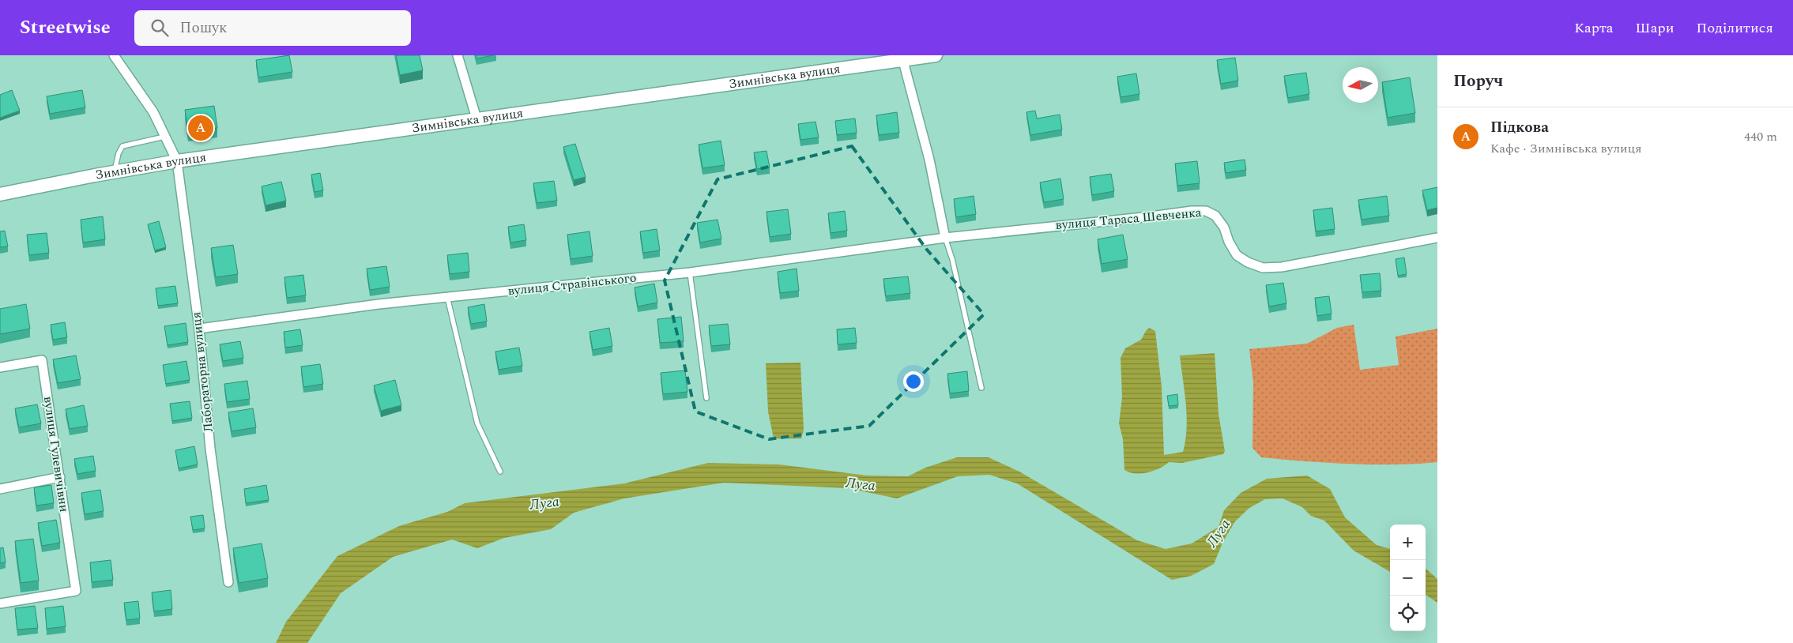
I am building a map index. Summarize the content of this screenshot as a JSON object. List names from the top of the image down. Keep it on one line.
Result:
{"streets":{"main road":["Зимнівська вулиця"],"street":["вулиця Тараса Шевченка","вулиця Стравінського","Лабораторна вулиця","вулиця Гулевичівни"]},"crossings":[["Зимнівська вулиця","Лабораторна вулиця"],["вулиця Тараса Шевченка","вулиця Стравінського"],["вулиця Стравінського","Лабораторна вулиця"]],"water":["Луга"],"north":"left","page":{"header":"Streetwise","search":"Пошук","nav":["Карта","Шари","Поділитися"],"heading":"Поруч","list":[{"mark":"A","name":"Підкова","note":"Кафе · Зимнівська вулиця","value":"440 m"}],"pins":"A","map_buttons":["+","−"]}}
